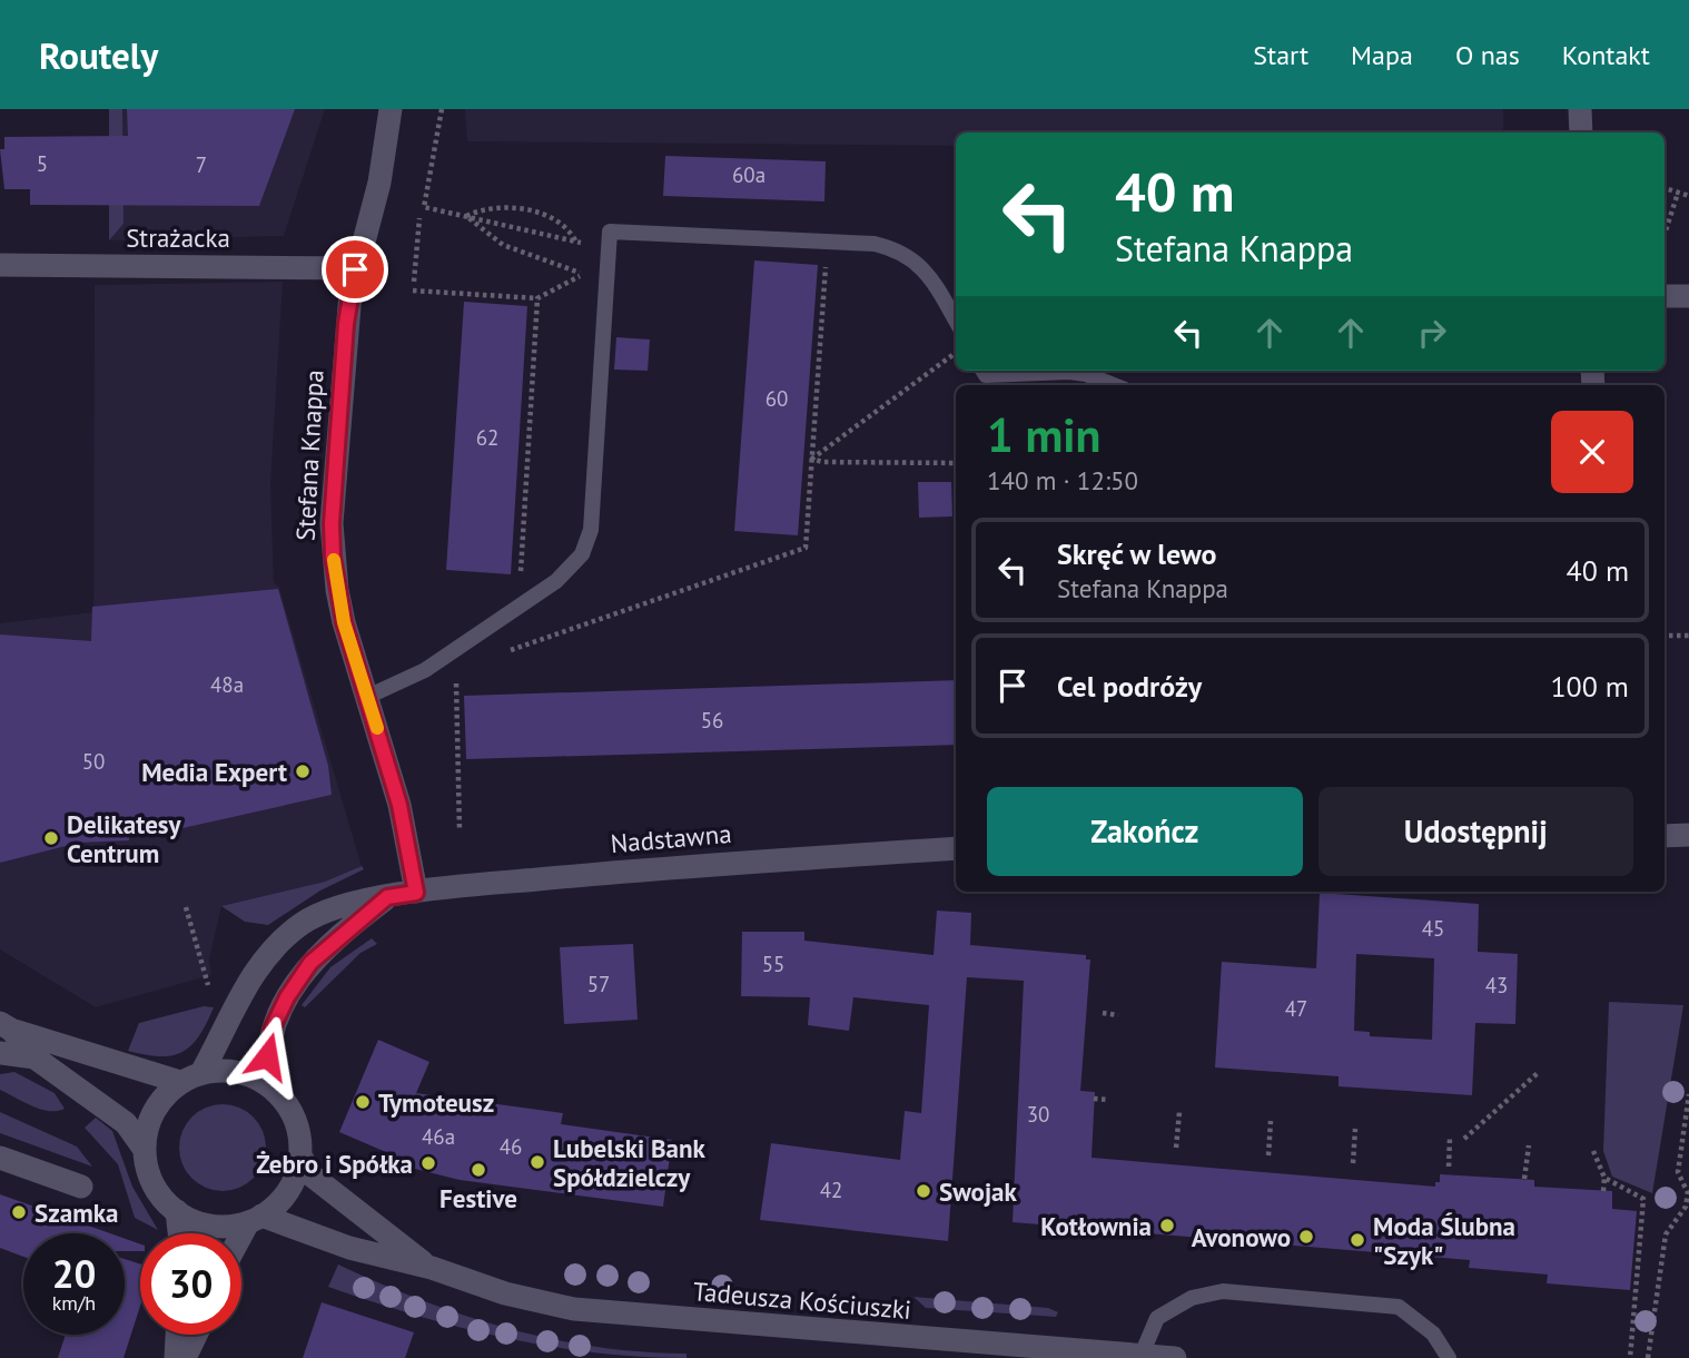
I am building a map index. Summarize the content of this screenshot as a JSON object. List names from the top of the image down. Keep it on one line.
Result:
{"streets":{"street":["Strażacka","Stefana Knappa","Nadstawna","Tadeusza Kościuszki"]},"crossings":[["Strażacka","Stefana Knappa"],["Stefana Knappa","Nadstawna"],["Nadstawna","Tadeusza Kościuszki"]],"places":["Media Expert","Delikatesy Centrum","Tymoteusz","Lubelski Bank Spółdzielczy","Żebro i Spółka","Festive","Swojak","Szamka","Kotłownia","Avonowo","Moda Ślubna \"Szyk\""],"house_numbers":["5","7","60a","60","62","48a","56","50","45","55","57","43","47","30","46a","46","42"],"page":{"header":"Routely","nav":["Start","Mapa","O nas","Kontakt"],"turn":["40 m","Stefana Knappa"],"heading":["1 min","140 m · 12:50"],"list":[{"name":"Skręć w lewo","note":"Stefana Knappa","value":"40 m"},{"name":"Cel podróży","value":"100 m"}],"buttons":["Zakończ","Udostępnij"],"speed":"20 km/h","limit":"30"}}
